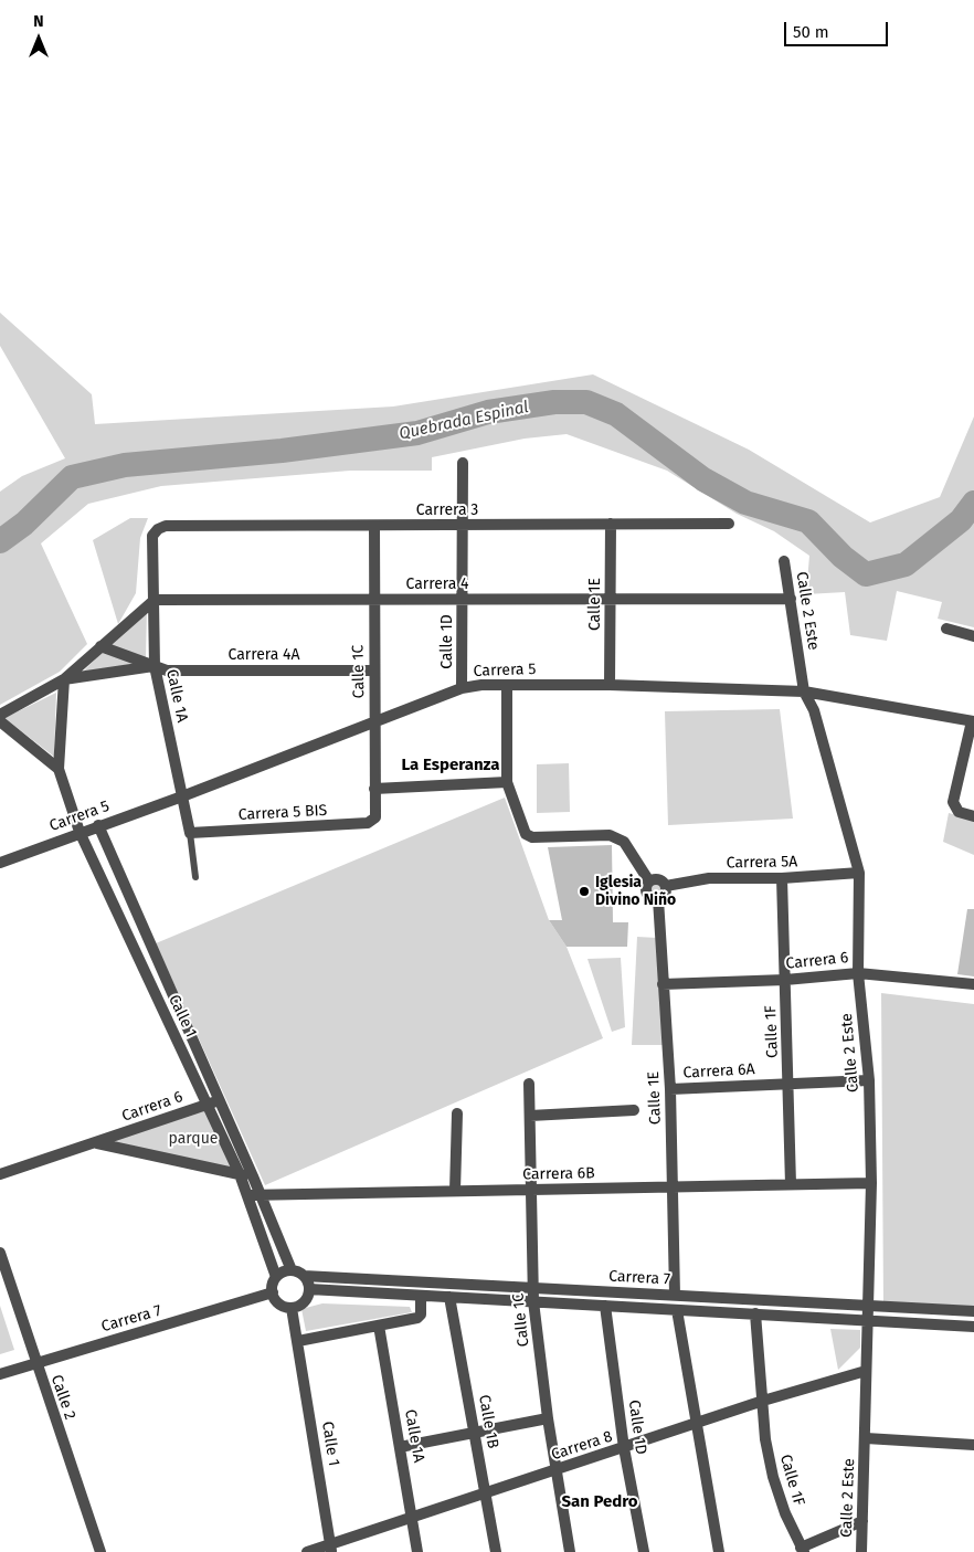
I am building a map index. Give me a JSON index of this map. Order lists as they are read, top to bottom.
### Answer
{
  "streets": {
    "street": [
      "Carrera 3",
      "Carrera 4",
      "Calle 1E",
      "Calle 2 Este",
      "Calle 1D",
      "Carrera 4A",
      "Carrera 5",
      "Calle 1C",
      "Calle 1A",
      "Carrera 5 BIS",
      "Carrera 5A",
      "Carrera 6",
      "Calle 1",
      "Calle 1F",
      "Carrera 6A",
      "Carrera 6B",
      "Carrera 7",
      "Calle 2",
      "Calle 1B",
      "Carrera 8"
    ]
  },
  "crossings": [
    ["Carrera 3", "Calle 1E"],
    ["Carrera 3", "Calle 1D"],
    ["Carrera 3", "Calle 1C"],
    ["Carrera 3", "Calle 1A"],
    ["Carrera 4", "Calle 1E"],
    ["Carrera 4", "Calle 2 Este"],
    ["Carrera 4", "Calle 1D"],
    ["Carrera 4", "Calle 1C"],
    ["Carrera 4", "Calle 1A"],
    ["Calle 1E", "Carrera 5"],
    ["Calle 1E", "Carrera 5A"],
    ["Calle 1E", "Carrera 6"],
    ["Calle 1E", "Carrera 6A"],
    ["Calle 1E", "Carrera 6B"],
    ["Calle 1E", "Carrera 7"],
    ["Calle 2 Este", "Carrera 5"],
    ["Calle 2 Este", "Carrera 5A"],
    ["Calle 2 Este", "Carrera 6"],
    ["Calle 2 Este", "Carrera 6A"],
    ["Calle 2 Este", "Carrera 6B"],
    ["Calle 2 Este", "Carrera 7"],
    ["Calle 2 Este", "Carrera 8"],
    ["Calle 1D", "Carrera 5"],
    ["Calle 1D", "Carrera 7"],
    ["Calle 1D", "Carrera 8"],
    ["Carrera 4A", "Calle 1C"],
    ["Carrera 4A", "Calle 1A"],
    ["Carrera 4A", "Calle 1"],
    ["Carrera 5", "Calle 1C"],
    ["Carrera 5", "Calle 1A"],
    ["Carrera 5", "Calle 1"],
    ["Calle 1C", "Carrera 5 BIS"],
    ["Calle 1C", "Carrera 6B"],
    ["Calle 1C", "Carrera 7"],
    ["Calle 1C", "Carrera 8"],
    ["Calle 1A", "Carrera 5 BIS"],
    ["Calle 1A", "Carrera 8"],
    ["Carrera 5A", "Calle 1F"],
    ["Carrera 6", "Calle 1"],
    ["Carrera 6", "Calle 1F"],
    ["Calle 1", "Carrera 6B"],
    ["Calle 1", "Carrera 7"],
    ["Calle 1", "Carrera 8"],
    ["Calle 1F", "Carrera 6A"],
    ["Calle 1F", "Carrera 6B"],
    ["Calle 1F", "Carrera 7"],
    ["Calle 1F", "Carrera 8"],
    ["Carrera 7", "Calle 2"],
    ["Carrera 7", "Calle 1B"],
    ["Calle 1B", "Carrera 8"]
  ],
  "districts": ["La Esperanza", "San Pedro"],
  "water": ["Quebrada Espinal"],
  "parks": ["parque"],
  "places": ["Iglesia Divino Niño"],
  "scale_bar": "50 m",
  "north": "top"
}
